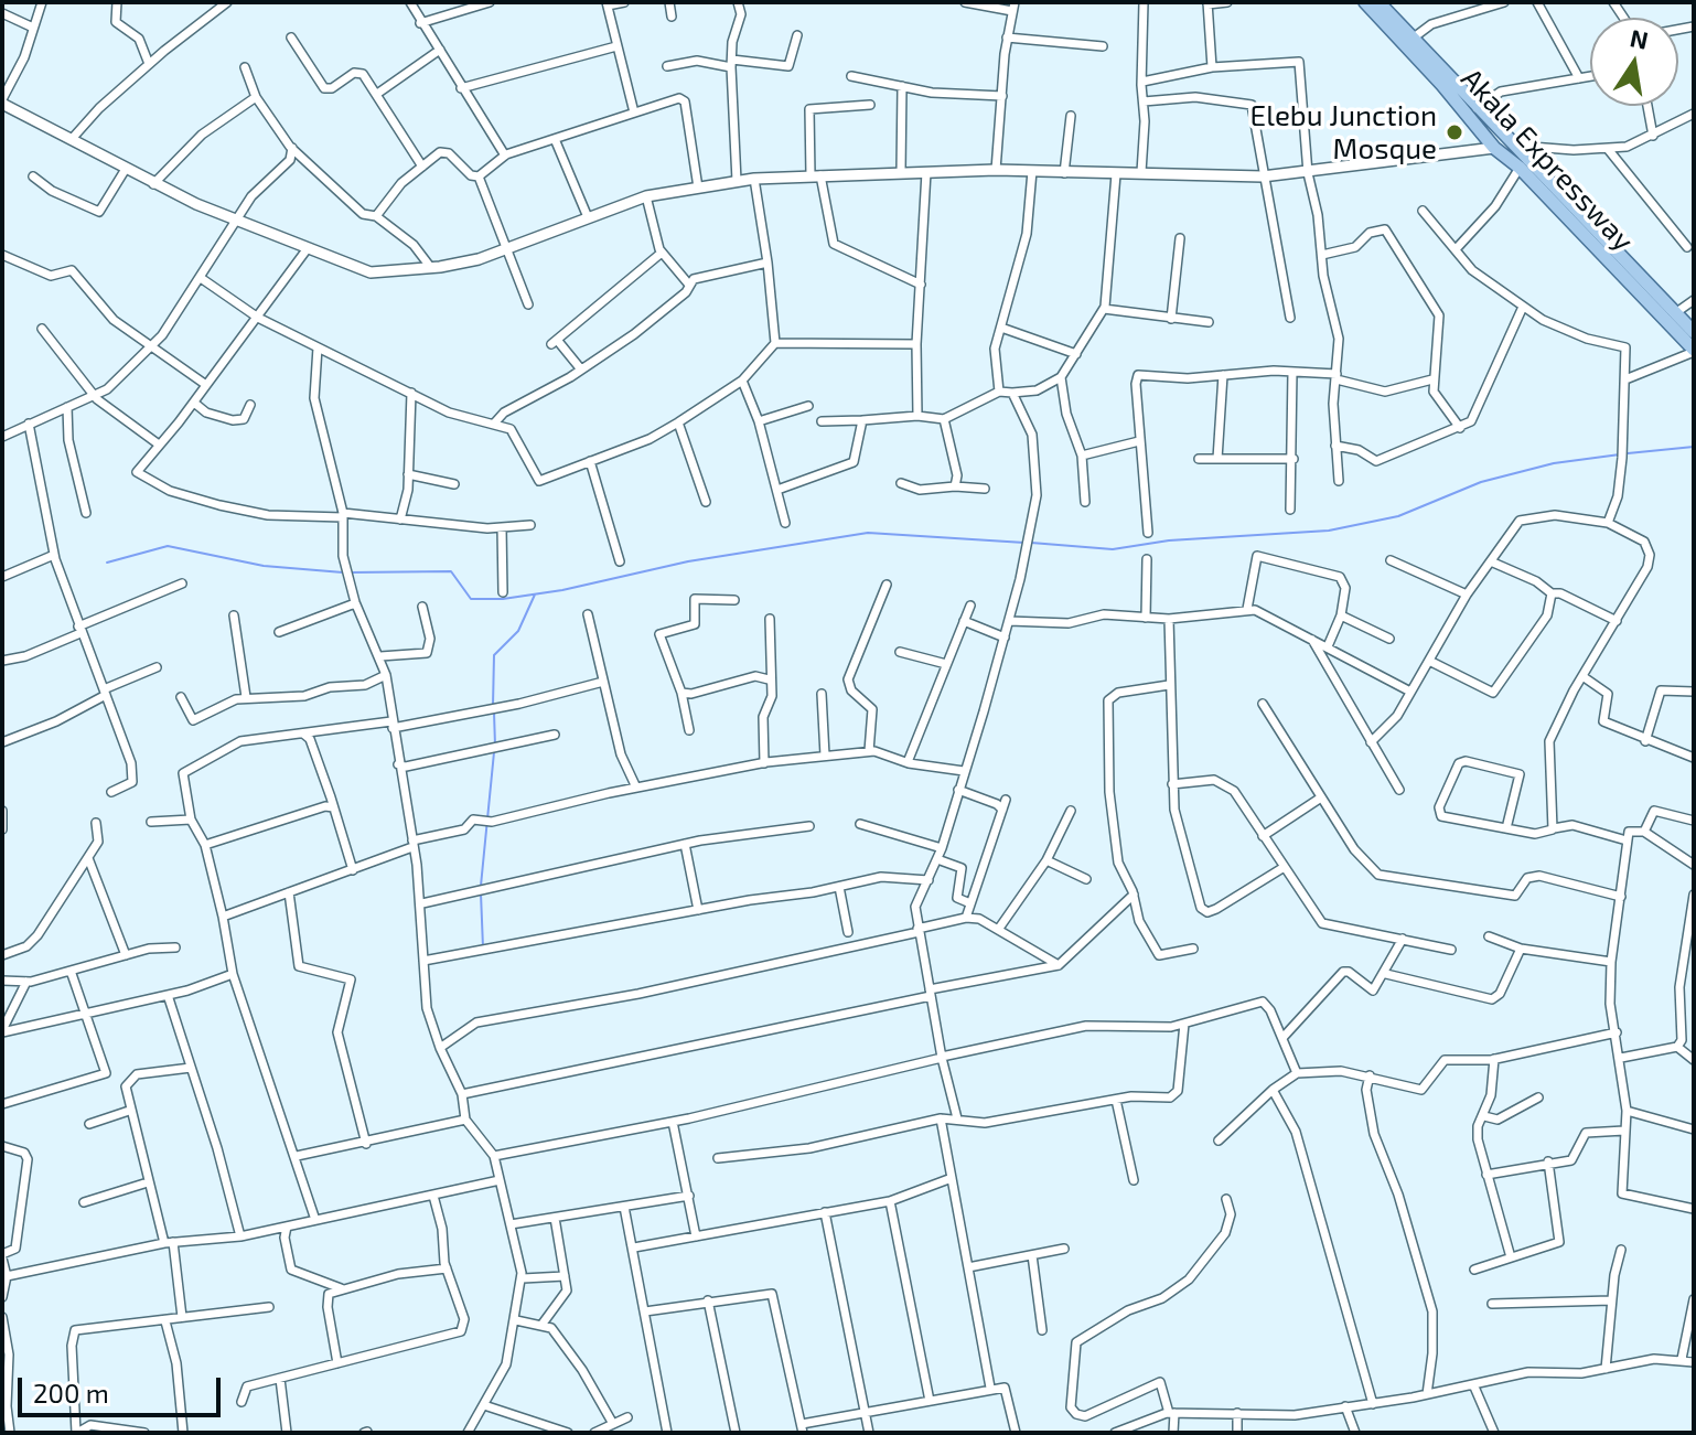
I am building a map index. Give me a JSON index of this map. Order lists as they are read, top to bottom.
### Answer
{
  "streets": {
    "main road": ["Akala Expressway"]
  },
  "places": ["Elebu Junction Mosque"],
  "scale_bar": "200 m",
  "north": "top"
}
